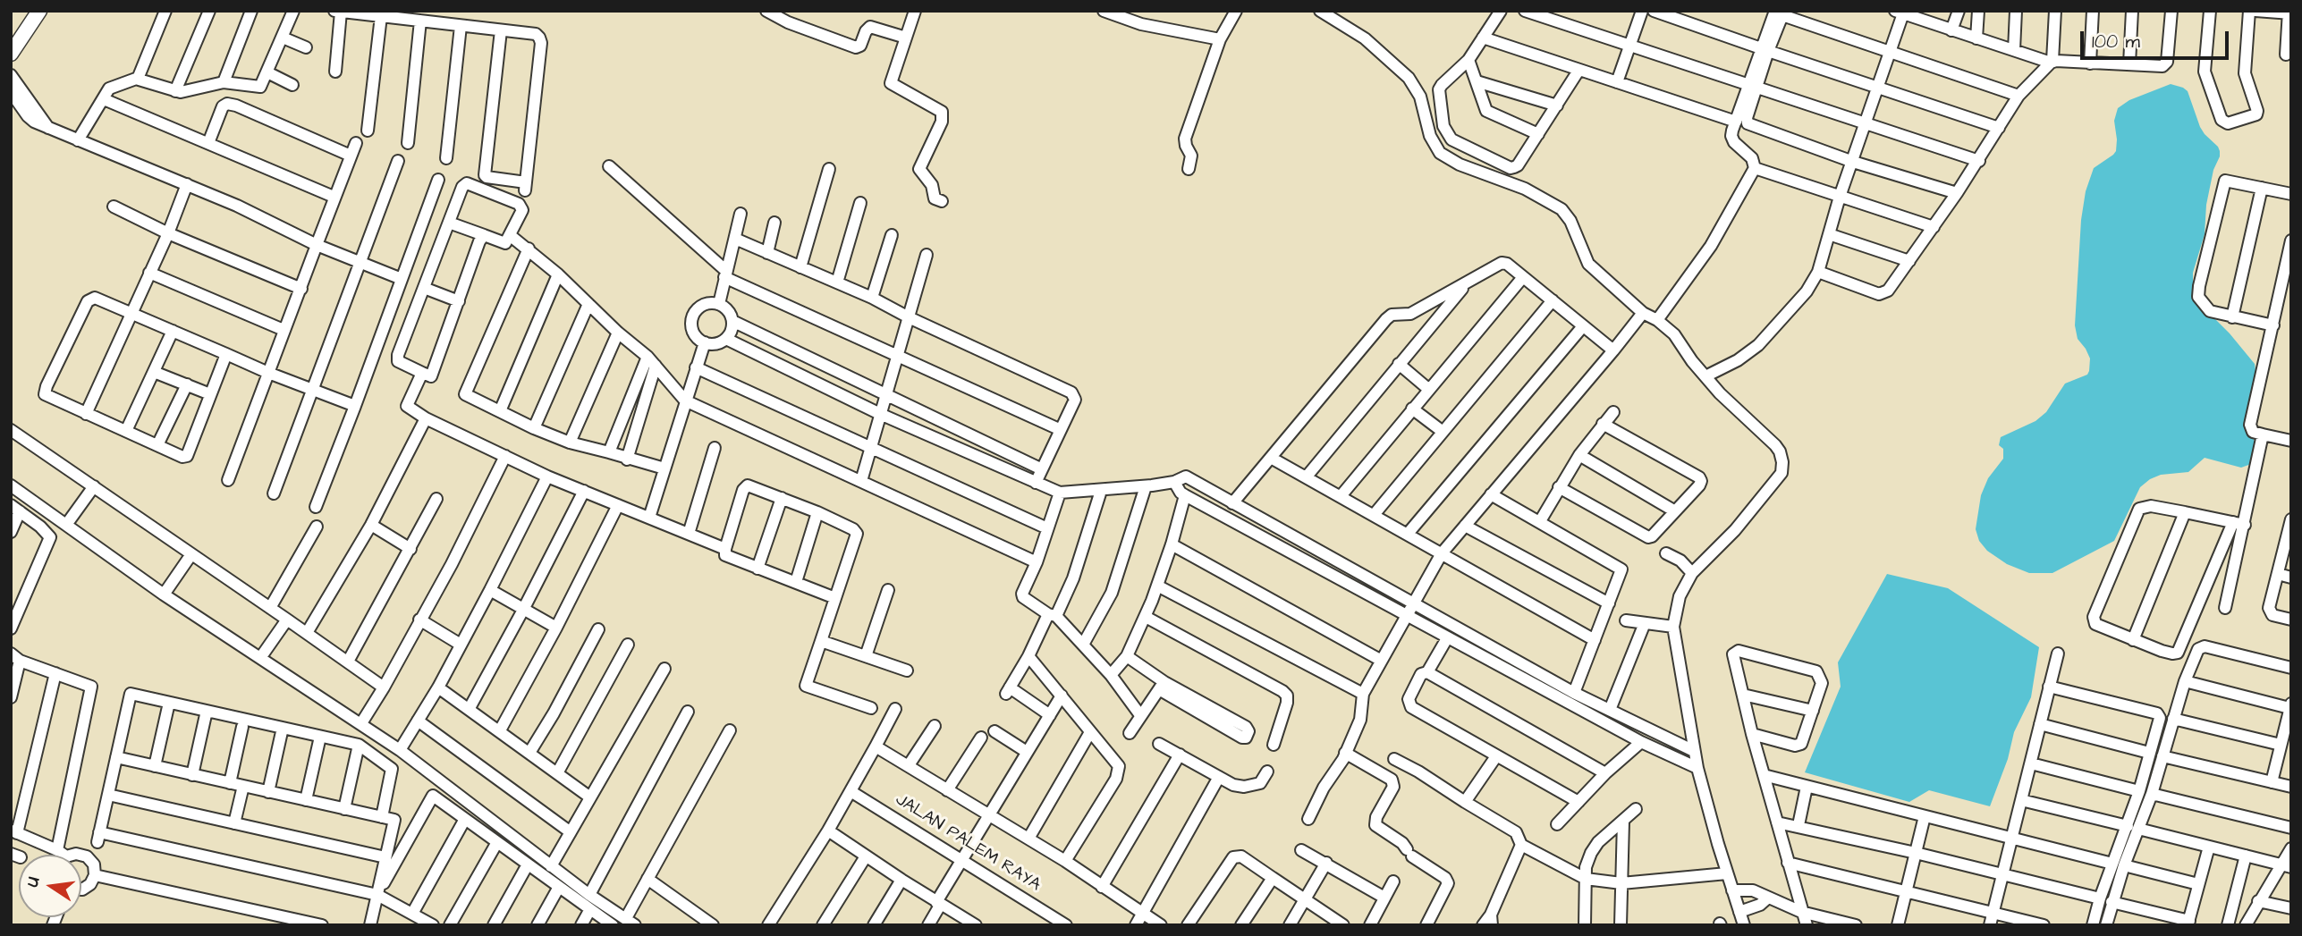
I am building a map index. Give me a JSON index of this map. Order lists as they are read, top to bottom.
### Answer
{
  "streets": {
    "street": ["JALAN PALEM RAYA"]
  },
  "scale_bar": "100 m",
  "north": "left"
}
